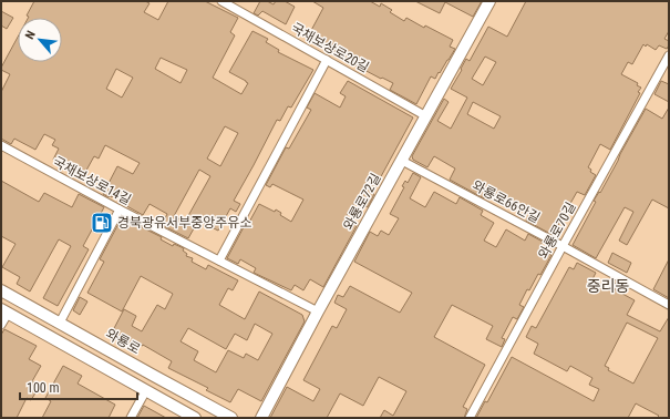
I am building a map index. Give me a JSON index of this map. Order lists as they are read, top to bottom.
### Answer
{
  "streets": {
    "main road": ["와룡로72길", "와룡로"],
    "street": [
      "국채보상로20길",
      "국채보상로14길",
      "와룡로66안길",
      "와룡로70길"
    ]
  },
  "crossings": [
    ["국채보상로20길", "와룡로72길"],
    ["국채보상로14길", "와룡로72길"],
    ["와룡로72길", "와룡로66안길"],
    ["와룡로66안길", "와룡로70길"]
  ],
  "districts": ["중리동"],
  "places": {
    "fuel station": ["경북광유서부중앙주유소"]
  },
  "scale_bar": "100 m",
  "north": "top left"
}
